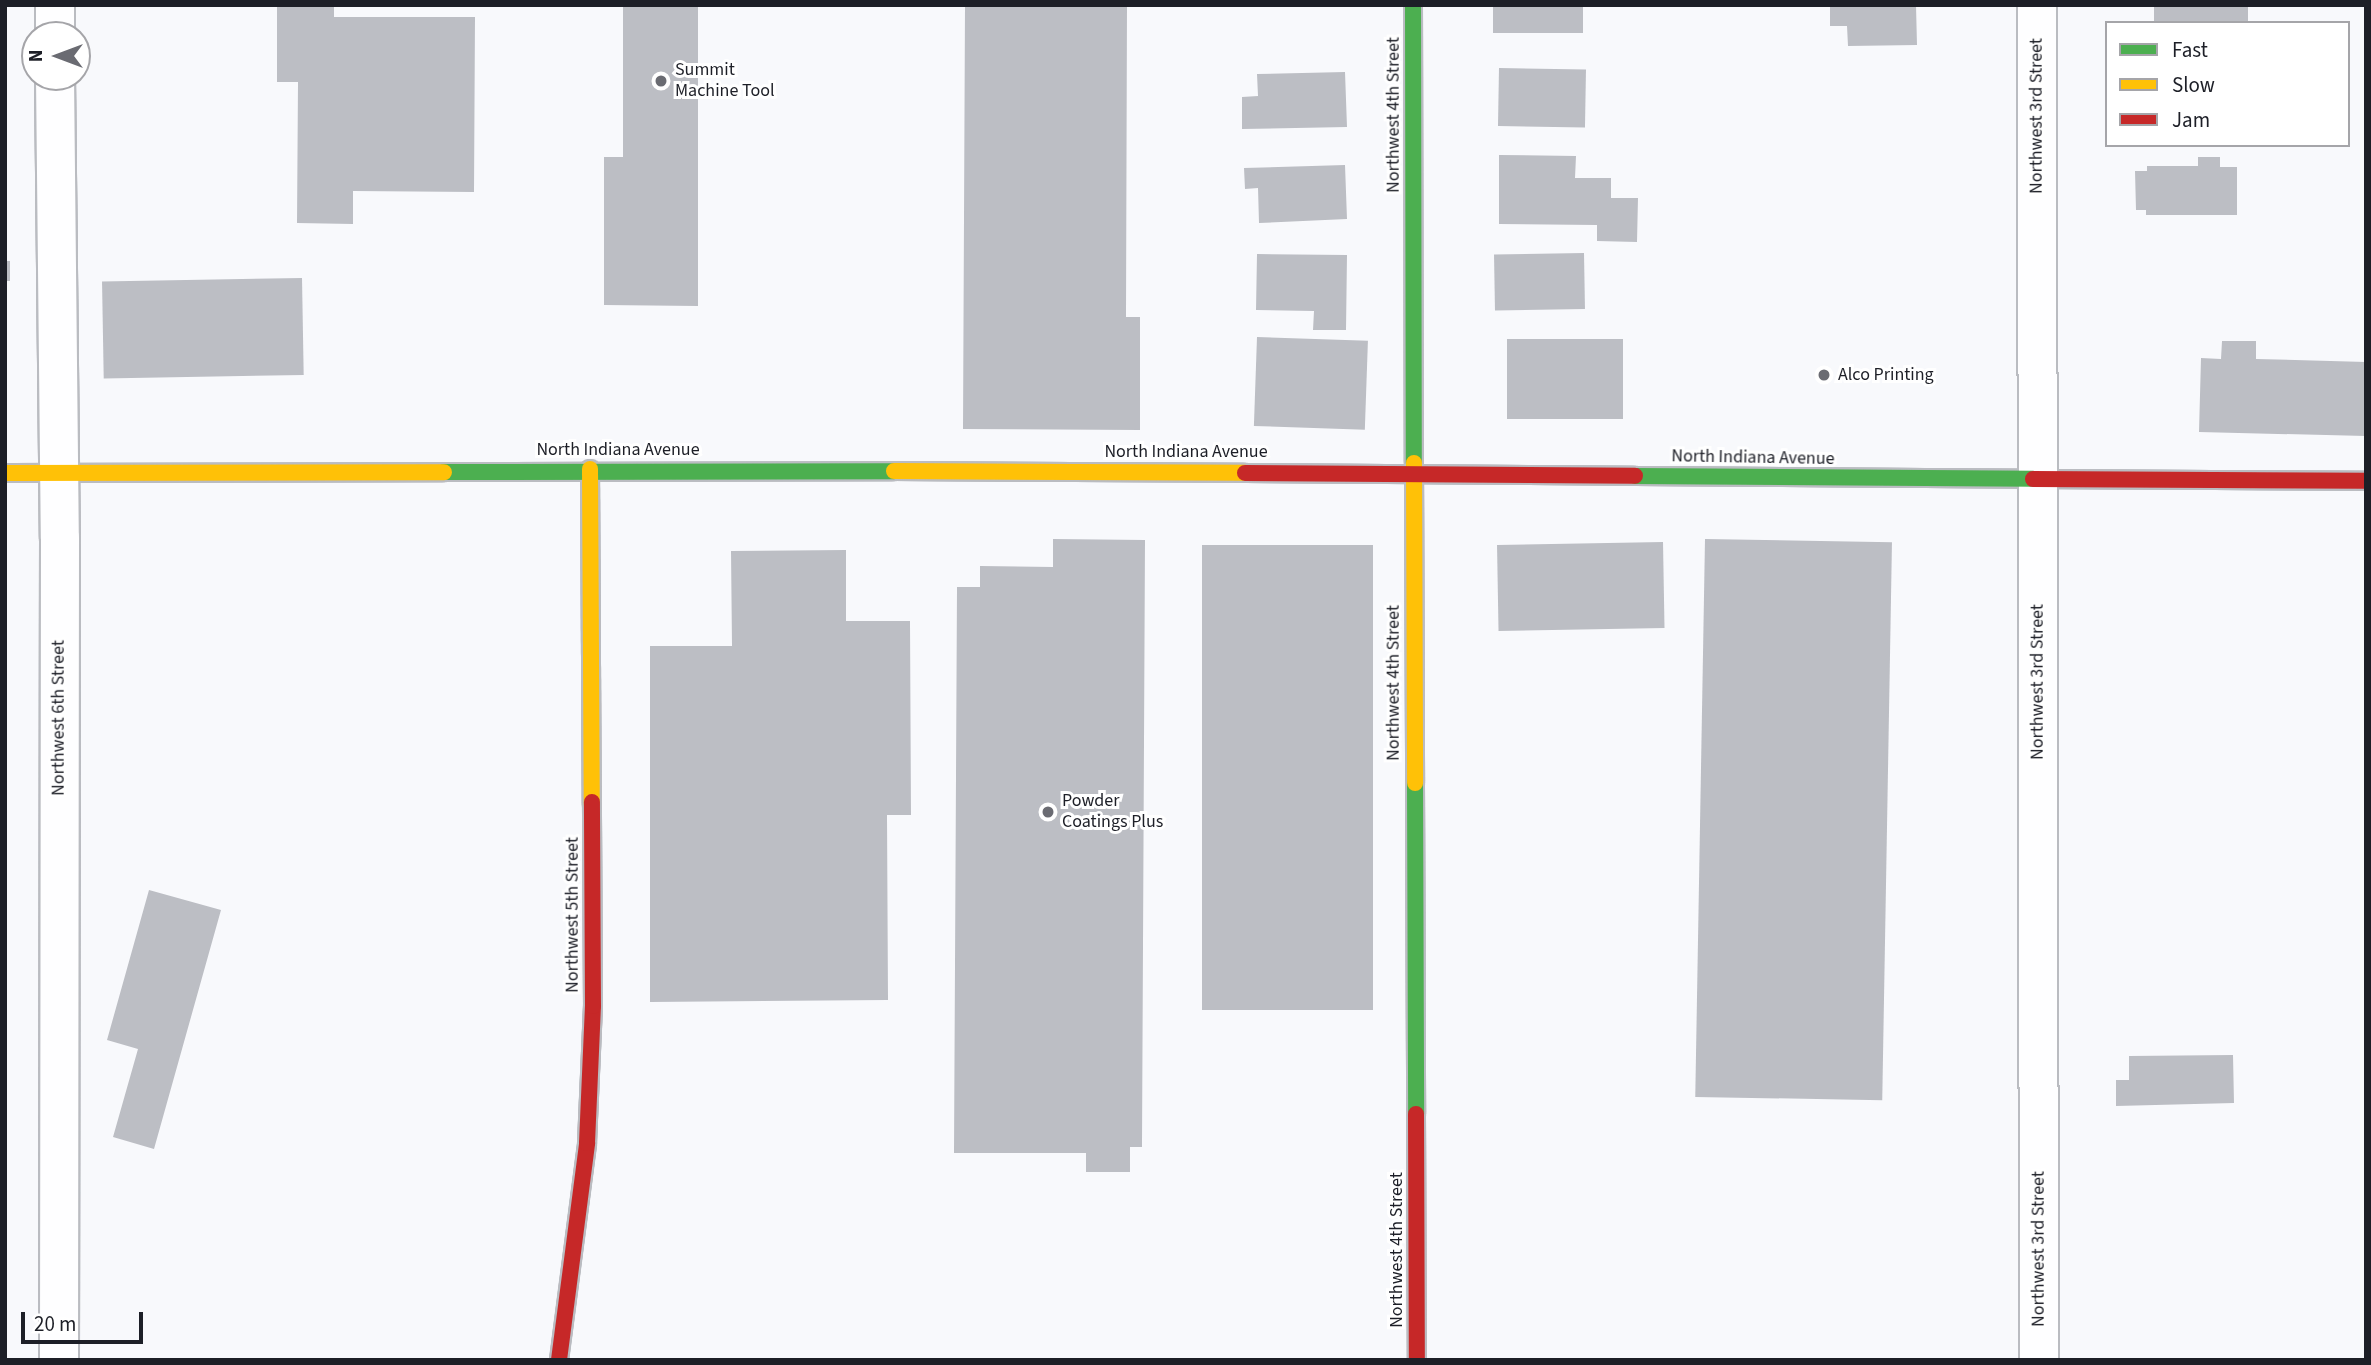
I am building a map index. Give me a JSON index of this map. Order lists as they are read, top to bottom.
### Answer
{
  "streets": {
    "street": [
      "Northwest 4th Street",
      "Northwest 3rd Street",
      "North Indiana Avenue",
      "Northwest 6th Street",
      "Northwest 5th Street"
    ]
  },
  "crossings": [
    ["Northwest 4th Street", "North Indiana Avenue"],
    ["Northwest 3rd Street", "North Indiana Avenue"],
    ["North Indiana Avenue", "Northwest 6th Street"],
    ["North Indiana Avenue", "Northwest 5th Street"]
  ],
  "places": ["Summit Machine Tool", "Alco Printing", "Powder Coatings Plus"],
  "legend": ["Fast", "Slow", "Jam"],
  "scale_bar": "20 m",
  "north": "left"
}
